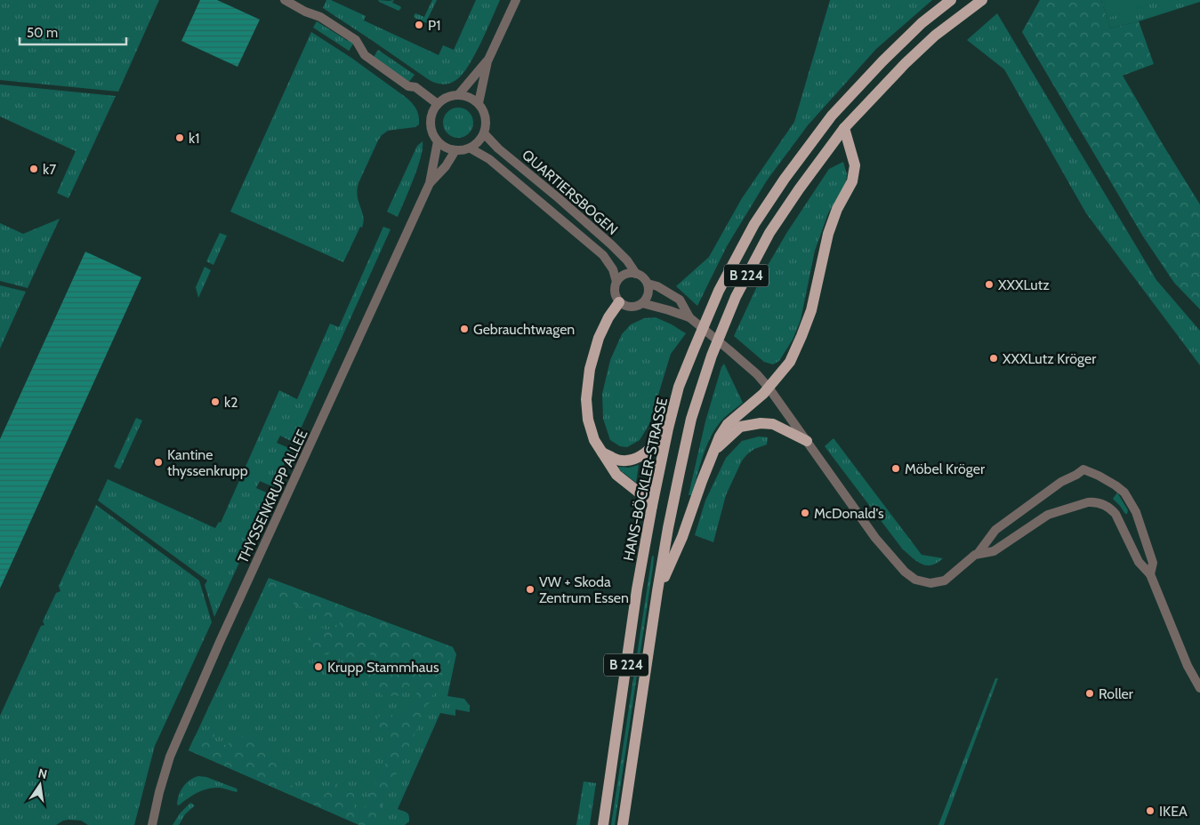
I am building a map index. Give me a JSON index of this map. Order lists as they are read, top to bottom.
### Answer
{
  "streets": {
    "main road": ["B 224", "HANS-BÖCKLER-STRASSE"],
    "street": ["QUARTIERSBOGEN", "THYSSENKRUPP ALLEE"]
  },
  "crossings": [
    ["QUARTIERSBOGEN", "THYSSENKRUPP ALLEE"]
  ],
  "places": [
    "P1",
    "k1",
    "k7",
    "XXXLutz",
    "Gebrauchtwagen",
    "XXXLutz Kröger",
    "k2",
    "Kantine thyssenkrupp",
    "Möbel Kröger",
    "McDonald's",
    "VW + Skoda Zentrum Essen",
    "Krupp Stammhaus",
    "Roller",
    "IKEA"
  ],
  "scale_bar": "50 m",
  "north": "top"
}
